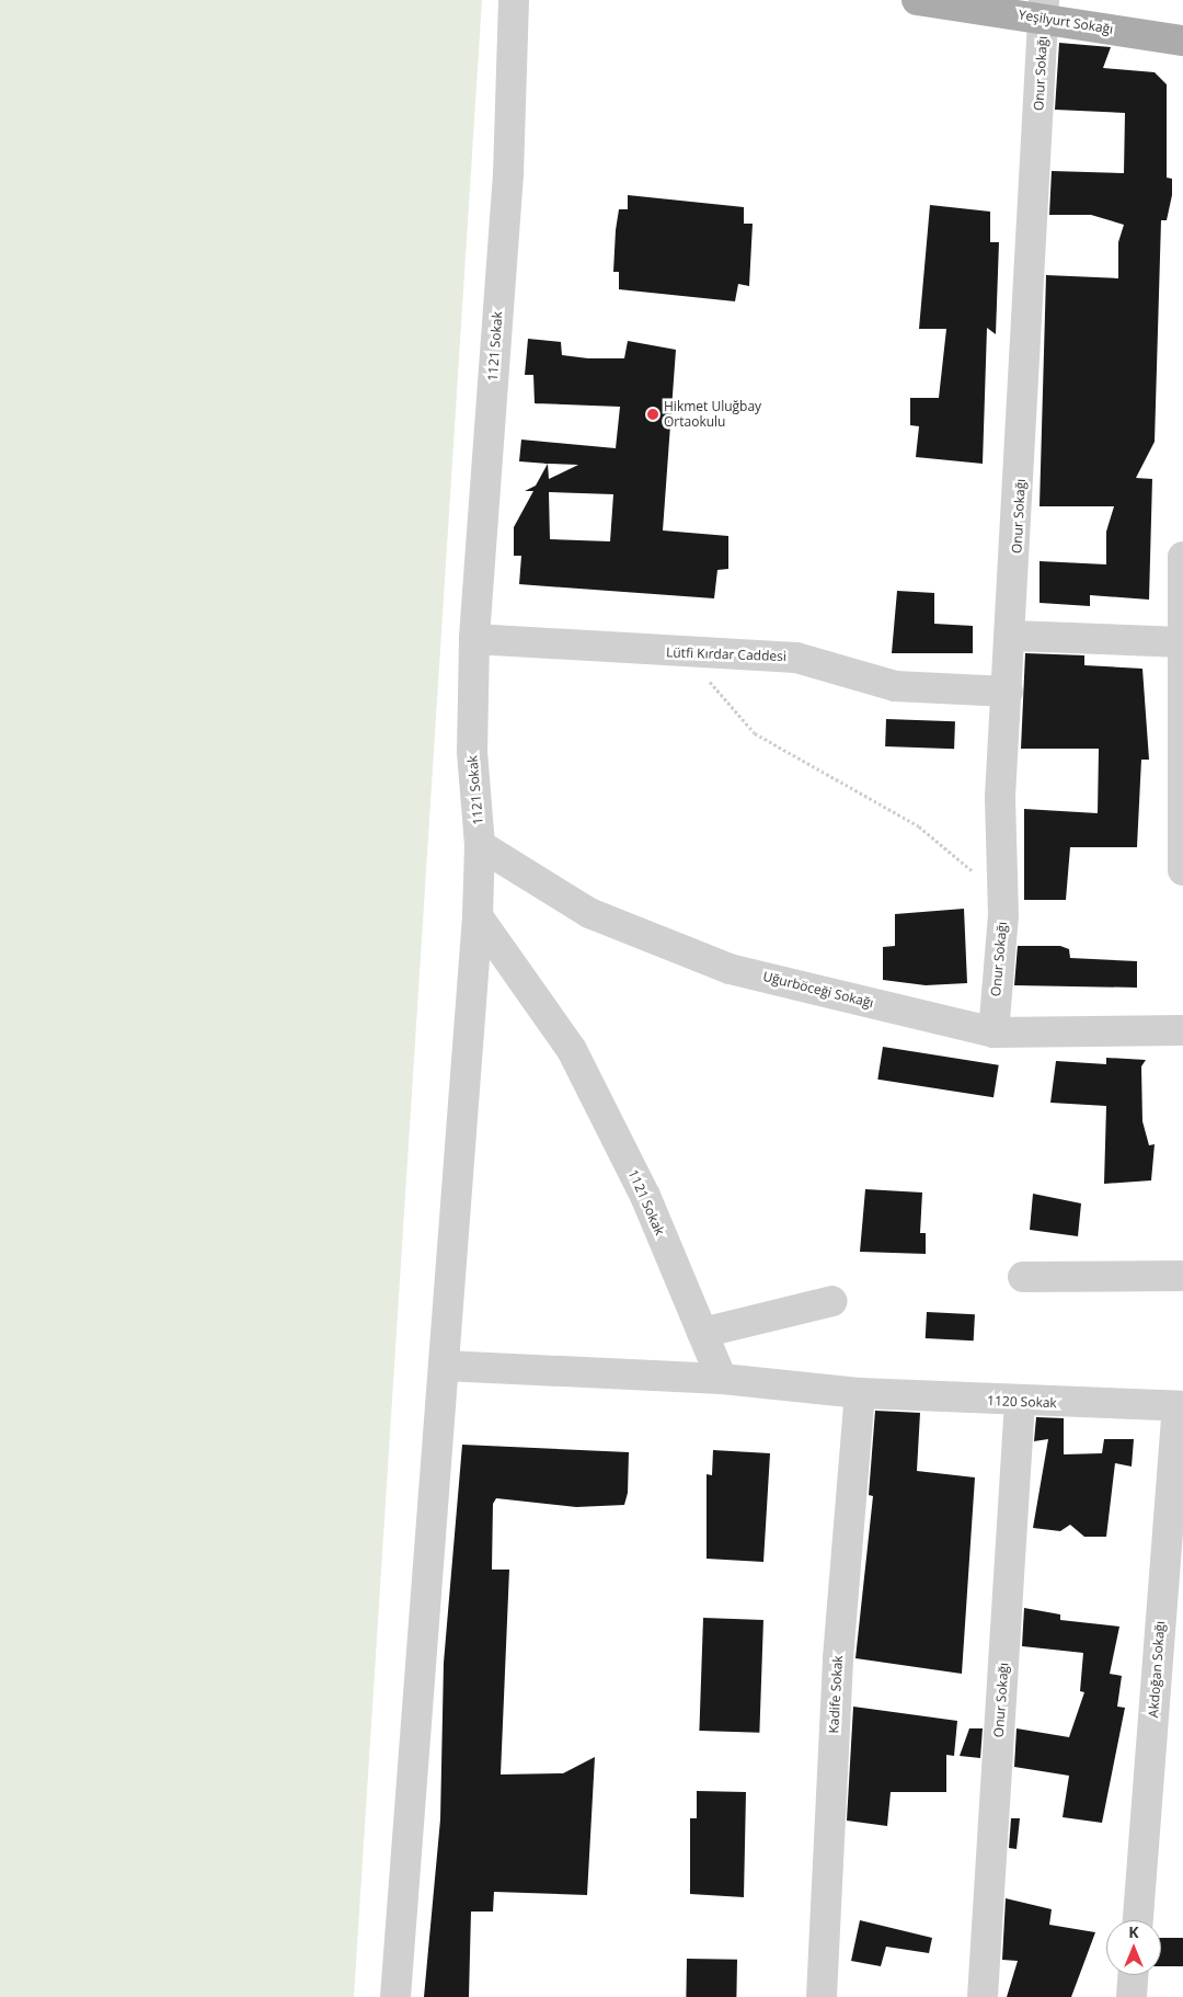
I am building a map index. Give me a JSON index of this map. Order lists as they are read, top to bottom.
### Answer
{
  "streets": {
    "main road": ["Yeşilyurt Sokağı"],
    "street": [
      "Onur Sokağı",
      "1121 Sokak",
      "Lütfi Kırdar Caddesi",
      "Uğurböceği Sokağı",
      "1120 Sokak",
      "Akdoğan Sokağı",
      "Kadife Sokak"
    ]
  },
  "crossings": [
    ["Yeşilyurt Sokağı", "Onur Sokağı"],
    ["Onur Sokağı", "Lütfi Kırdar Caddesi"],
    ["Onur Sokağı", "Uğurböceği Sokağı"],
    ["Onur Sokağı", "1120 Sokak"],
    ["1121 Sokak", "Lütfi Kırdar Caddesi"],
    ["1121 Sokak", "Uğurböceği Sokağı"],
    ["1120 Sokak", "Akdoğan Sokağı"],
    ["1120 Sokak", "Kadife Sokak"]
  ],
  "places": ["Hikmet Uluğbay Ortaokulu"],
  "north": "top"
}
